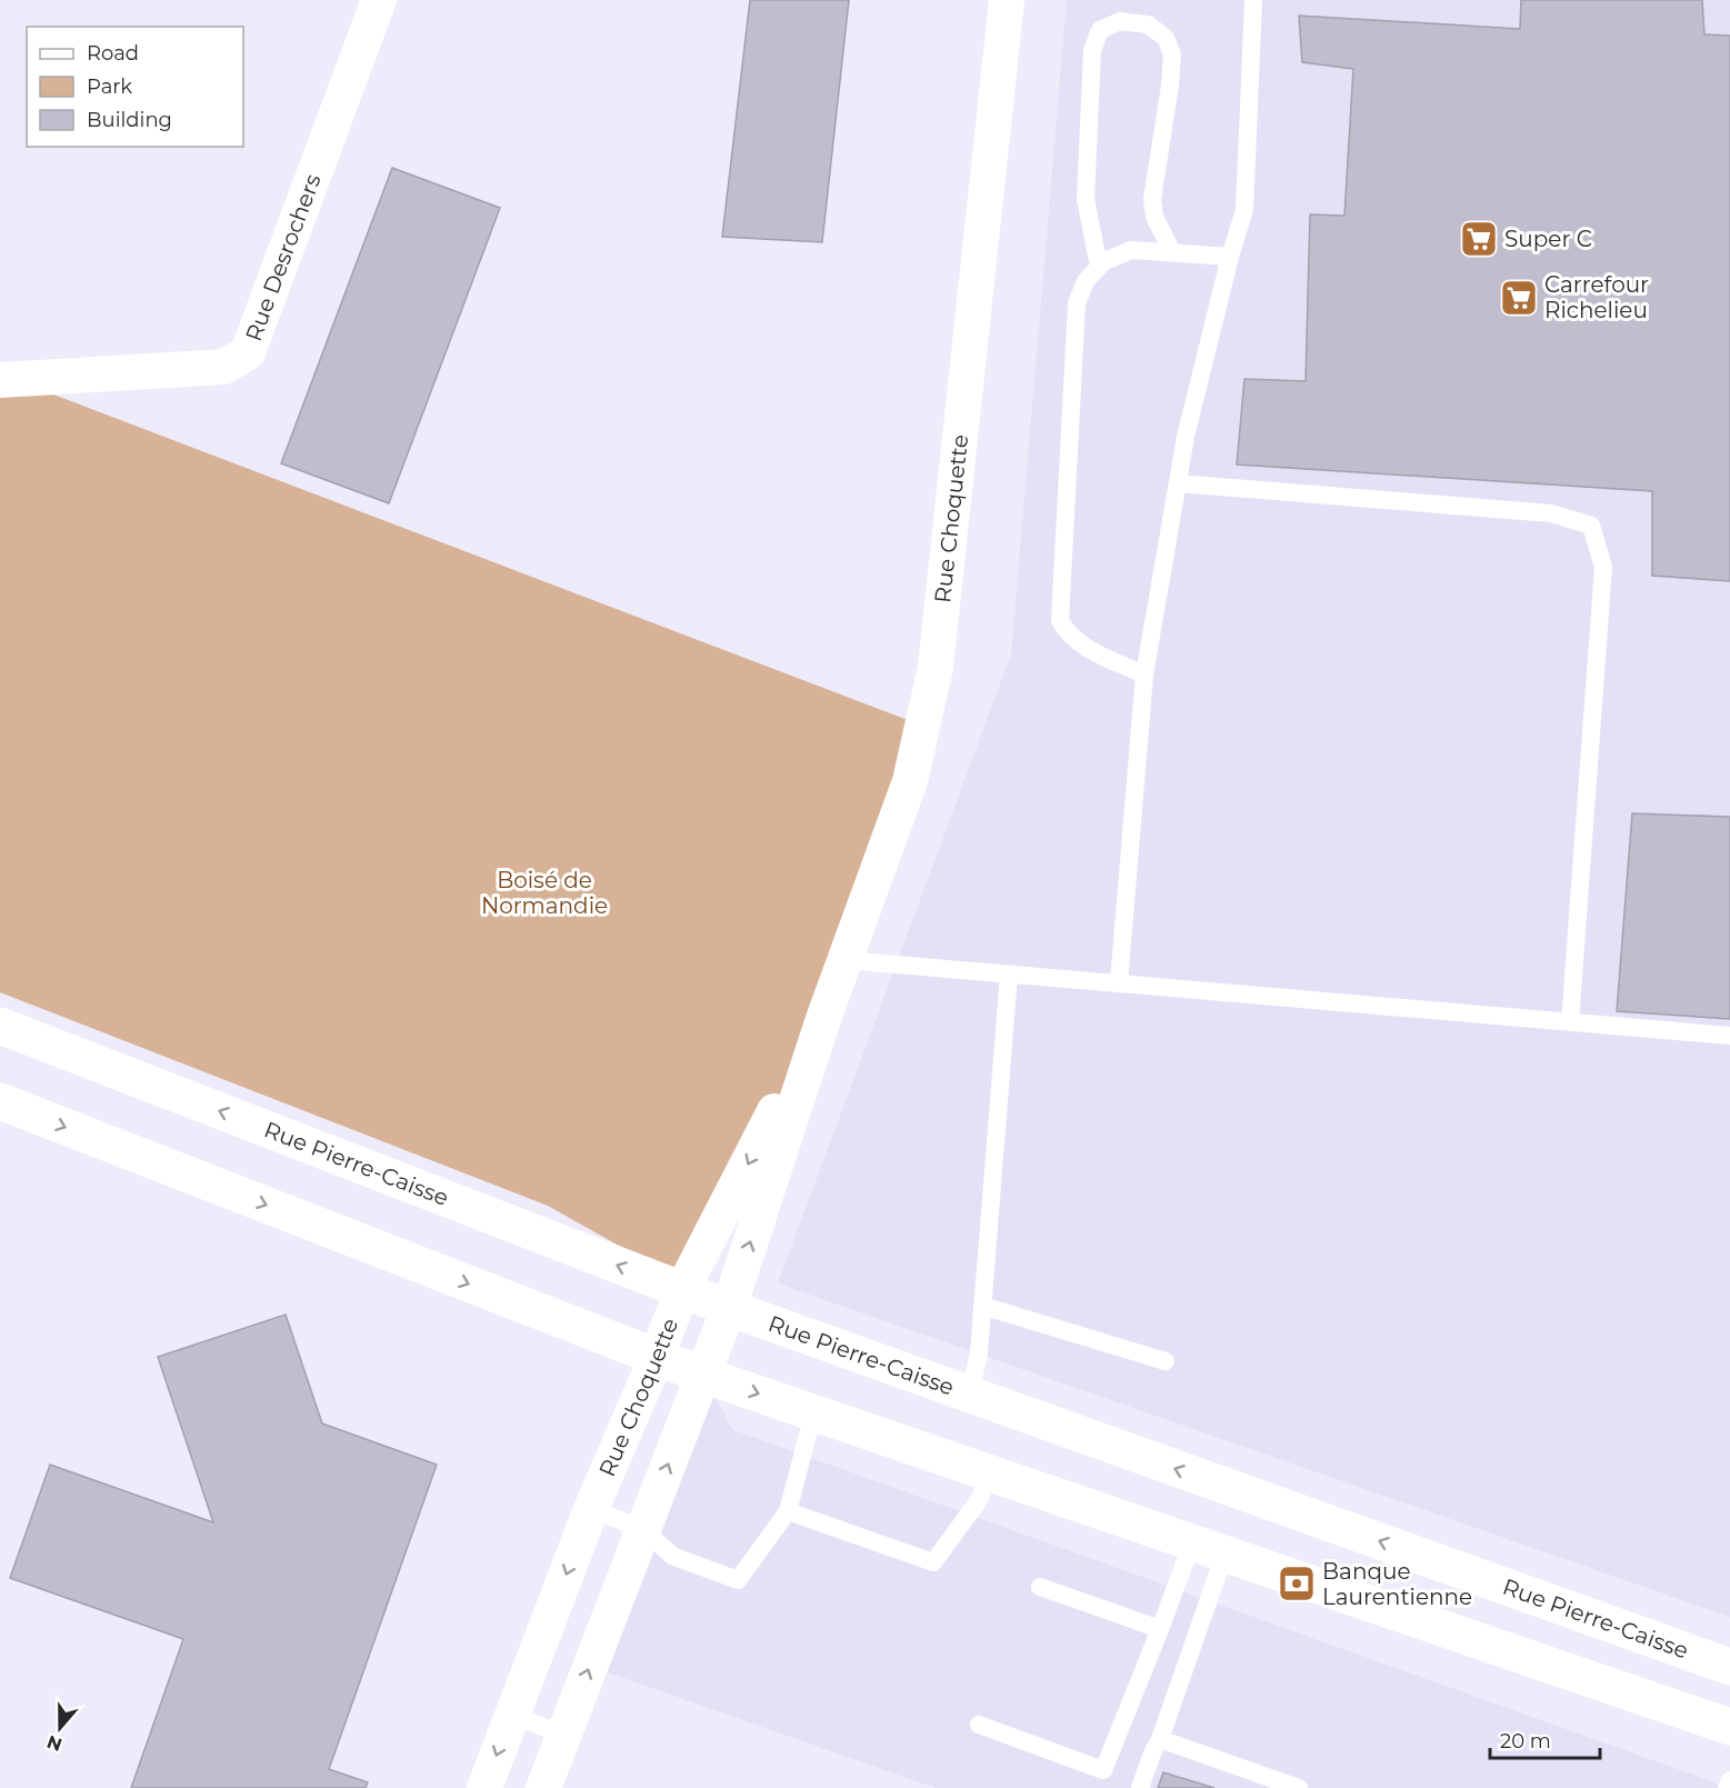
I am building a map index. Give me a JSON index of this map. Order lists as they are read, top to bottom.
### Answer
{
  "streets": {
    "street": ["Rue Desrochers", "Rue Choquette", "Rue Pierre-Caisse"]
  },
  "crossings": [
    ["Rue Choquette", "Rue Pierre-Caisse"]
  ],
  "parks": ["Boisé de Normandie"],
  "places": {
    "supermarket": ["Super C", "Carrefour Richelieu"],
    "bank": ["Banque Laurentienne"]
  },
  "legend": ["Road", "Park", "Building"],
  "scale_bar": "20 m",
  "north": "bottom"
}
